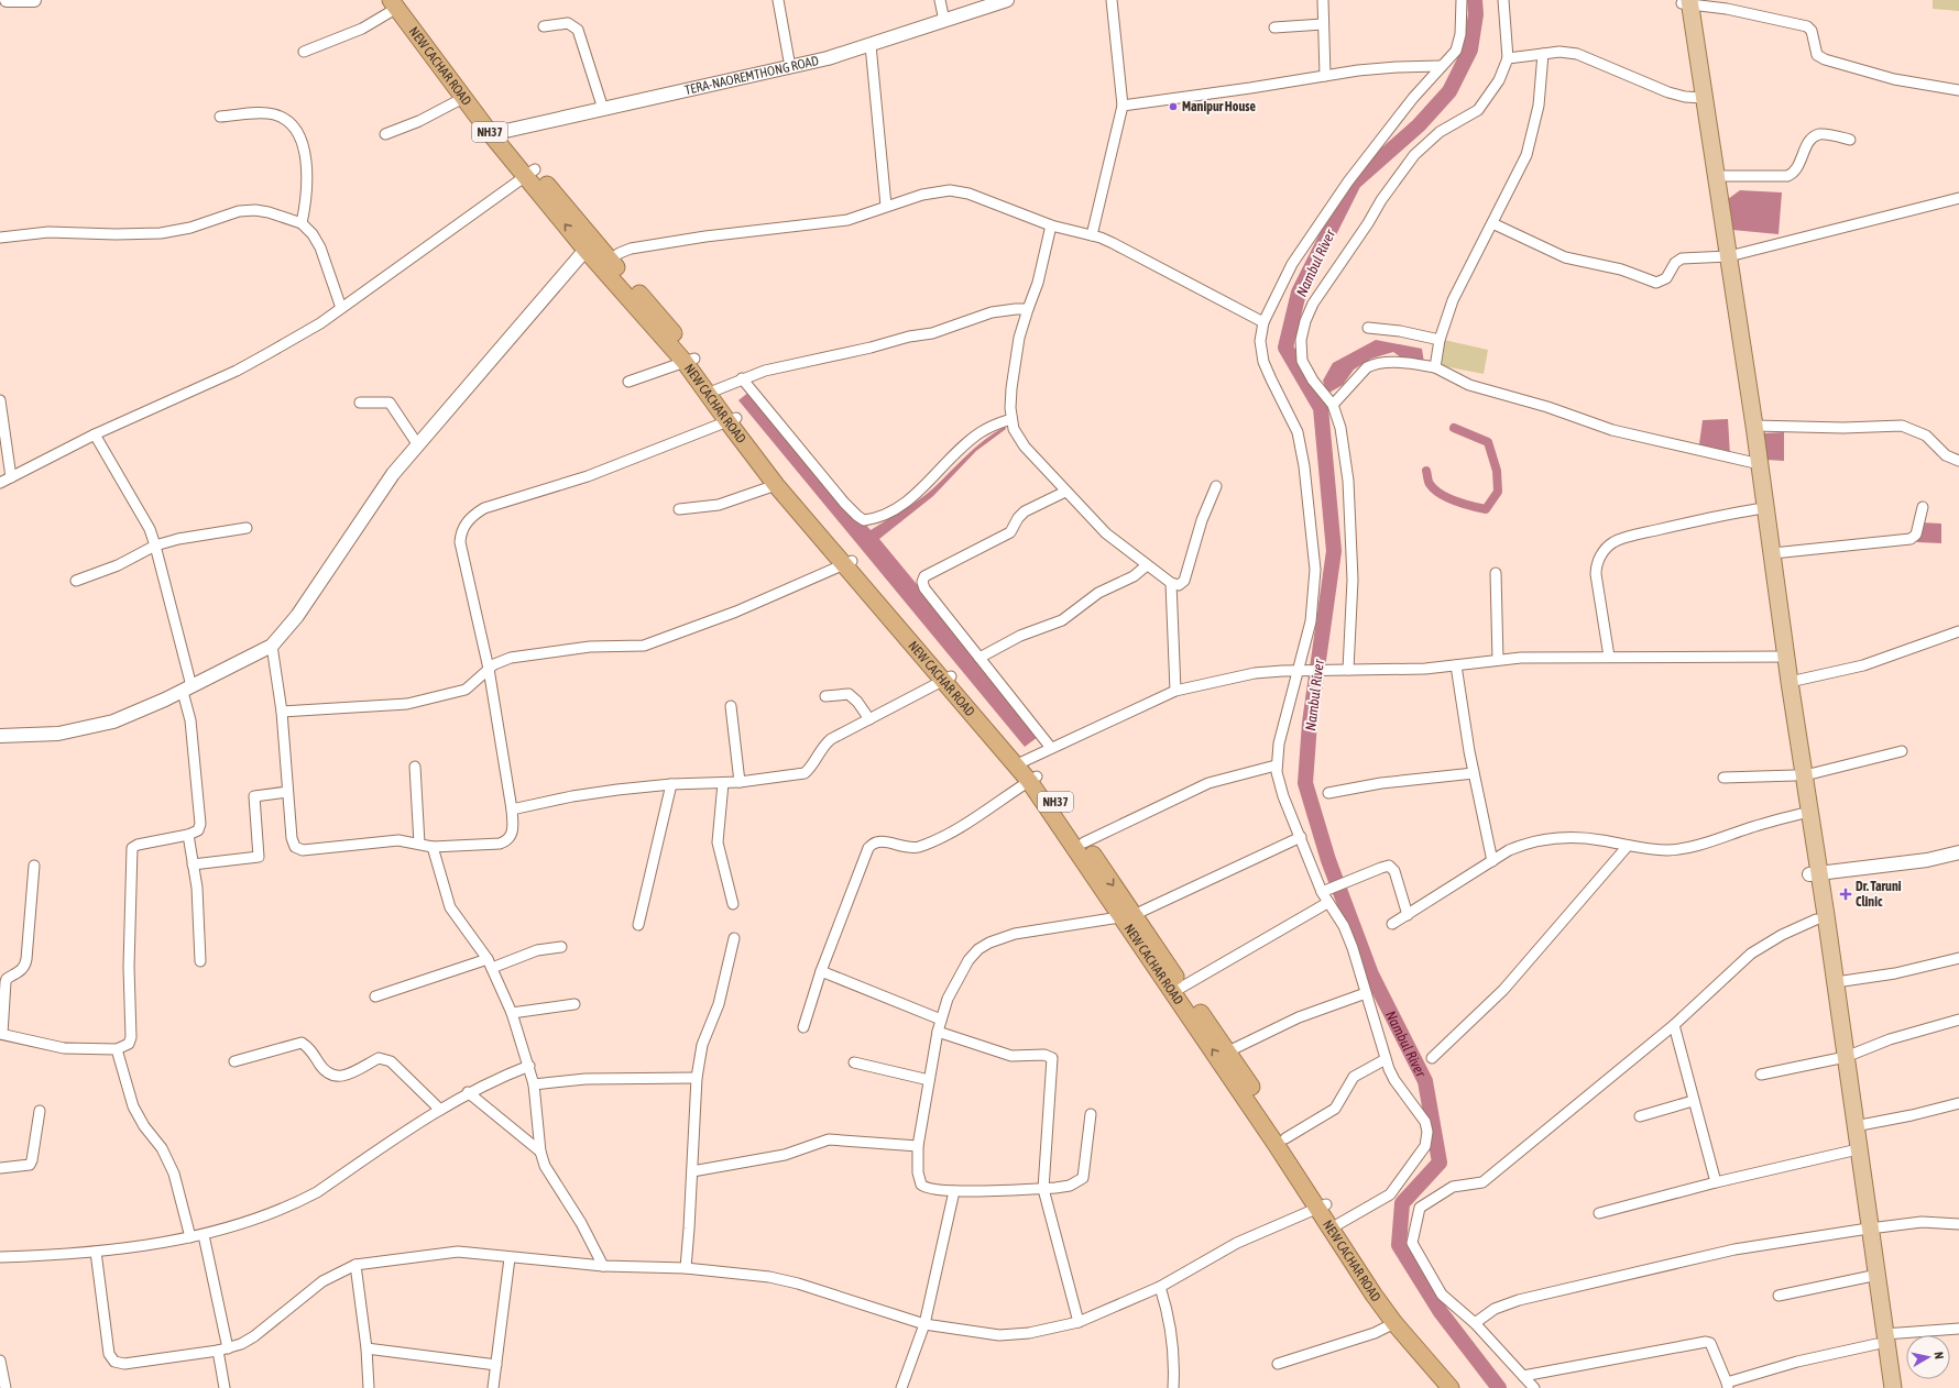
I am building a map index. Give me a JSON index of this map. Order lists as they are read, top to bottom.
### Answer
{
  "streets": {
    "highway": ["NEW CACHAR ROAD", "NH37"],
    "street": ["TERA-NAOREMTHONG ROAD"]
  },
  "crossings": [
    ["NEW CACHAR ROAD", "TERA-NAOREMTHONG ROAD"]
  ],
  "water": ["Nambul River"],
  "places": {
    "other": ["Manipur House"],
    "health": ["Dr. Taruni Clinic"]
  },
  "north": "right"
}
